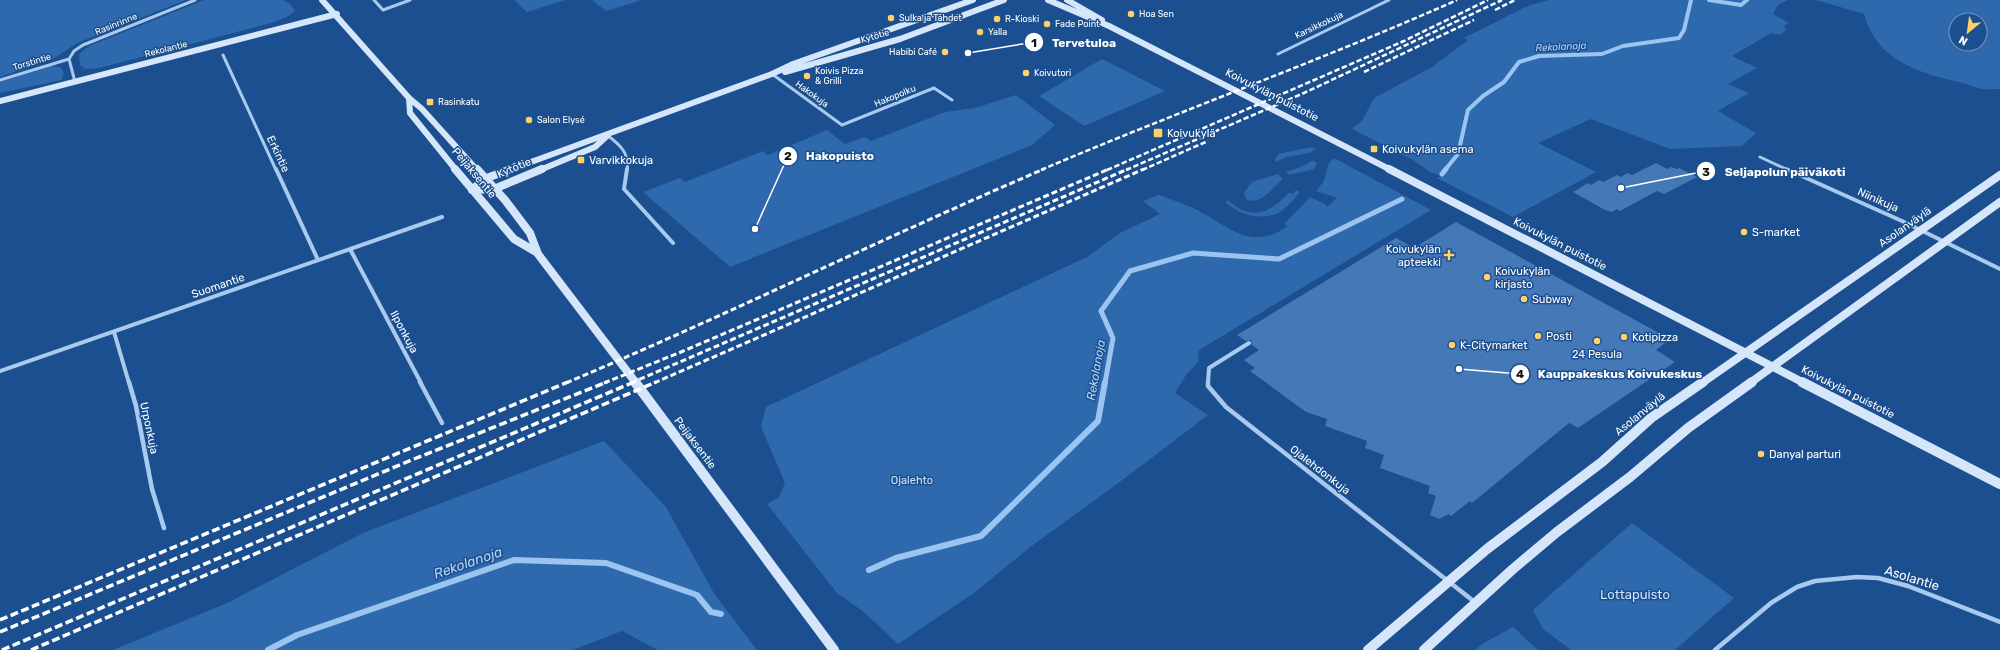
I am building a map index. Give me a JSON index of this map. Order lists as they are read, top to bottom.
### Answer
{
  "streets": {
    "main road": [
      "Kytötie",
      "Rekolantie",
      "Koivukylän puistotie",
      "Peijaksentie",
      "Asolanväylä"
    ],
    "street": [
      "Rasinrinne",
      "Karsikkokuja",
      "Torstintie",
      "Hakokuja",
      "Hakopolku",
      "Erkintie",
      "Niinikuja",
      "Suomantie",
      "Ilponkuja",
      "Urponkuja",
      "Ojalehdonkuja",
      "Asolantie"
    ]
  },
  "crossings": [
    ["Rasinrinne", "Torstintie"],
    ["Kytötie", "Hakokuja"],
    ["Kytötie", "Peijaksentie"],
    ["Rekolantie", "Peijaksentie"],
    ["Hakokuja", "Hakopolku"],
    ["Koivukylän puistotie", "Asolanväylä"],
    ["Erkintie", "Suomantie"],
    ["Niinikuja", "Asolanväylä"],
    ["Asolanväylä", "Ojalehdonkuja"],
    ["Suomantie", "Ilponkuja"],
    ["Suomantie", "Urponkuja"]
  ],
  "water": ["Rekolanoja"],
  "parks": ["Ojalehto", "Lottapuisto"],
  "places": {
    "other": [
      "Hoa Sen",
      "Sulka ja Tähdet",
      "R-Kioski",
      "Fade Point",
      "Yalla",
      "Habibi Café",
      "Tervetuloa",
      "Koivutori",
      "Koivis Pizza & Grilli",
      "Salon Elysé",
      "Seljapolun päiväkoti",
      "Hakopuisto",
      "S-market",
      "Koivukylän kirjasto",
      "Subway",
      "Posti",
      "Kotipizza",
      "24 Pesula",
      "K-Citymarket",
      "Kauppakeskus Koivukeskus",
      "Danyal parturi"
    ],
    "transit": [
      "Rasinkatu",
      "Koivukylä",
      "Koivukylän asema",
      "Varvikkokuja"
    ],
    "health": ["Koivukylän apteekki"]
  },
  "north": "bottom left"
}
